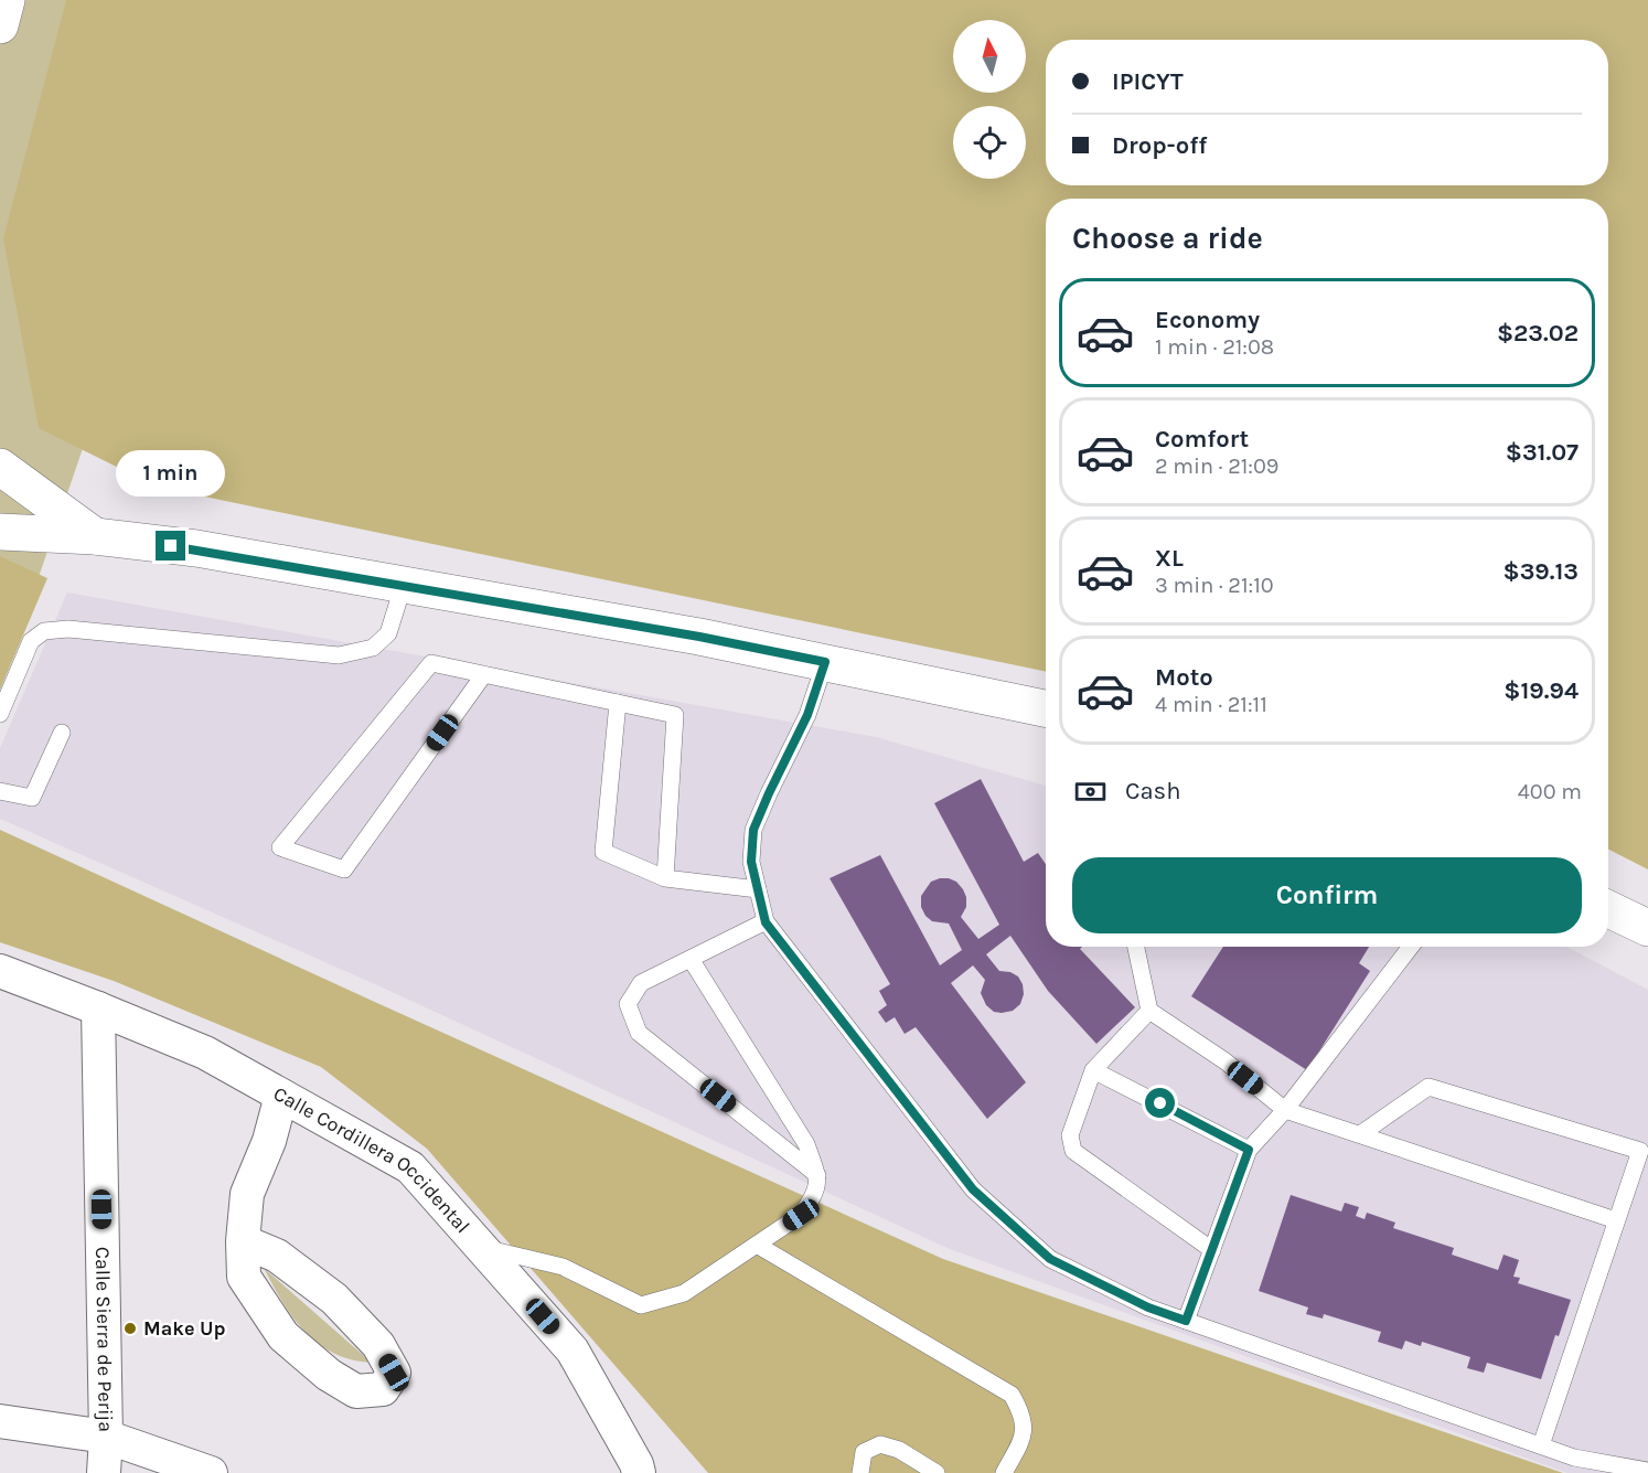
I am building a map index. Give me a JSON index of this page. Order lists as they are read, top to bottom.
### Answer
{
  "streets": {
    "street": ["Calle Cordillera Occidental", "Calle Sierra de Perija"]
  },
  "crossings": [
    ["Calle Cordillera Occidental", "Calle Sierra de Perija"]
  ],
  "places": ["Make Up"],
  "north": "top",
  "page": {
    "banner": ["IPICYT", "Drop-off"],
    "heading": "Choose a ride",
    "list": [
      {
        "name": "Economy",
        "note": "1 min · 21:08",
        "value": "$23.02"
      },
      {
        "name": "Comfort",
        "note": "2 min · 21:09",
        "value": "$31.07"
      },
      {
        "name": "XL",
        "note": "3 min · 21:10",
        "value": "$39.13"
      },
      {
        "name": "Moto",
        "note": "4 min · 21:11",
        "value": "$19.94"
      }
    ],
    "bubble": "1 min",
    "pay": ["Cash", "400 m"],
    "buttons": "Confirm"
  }
}
